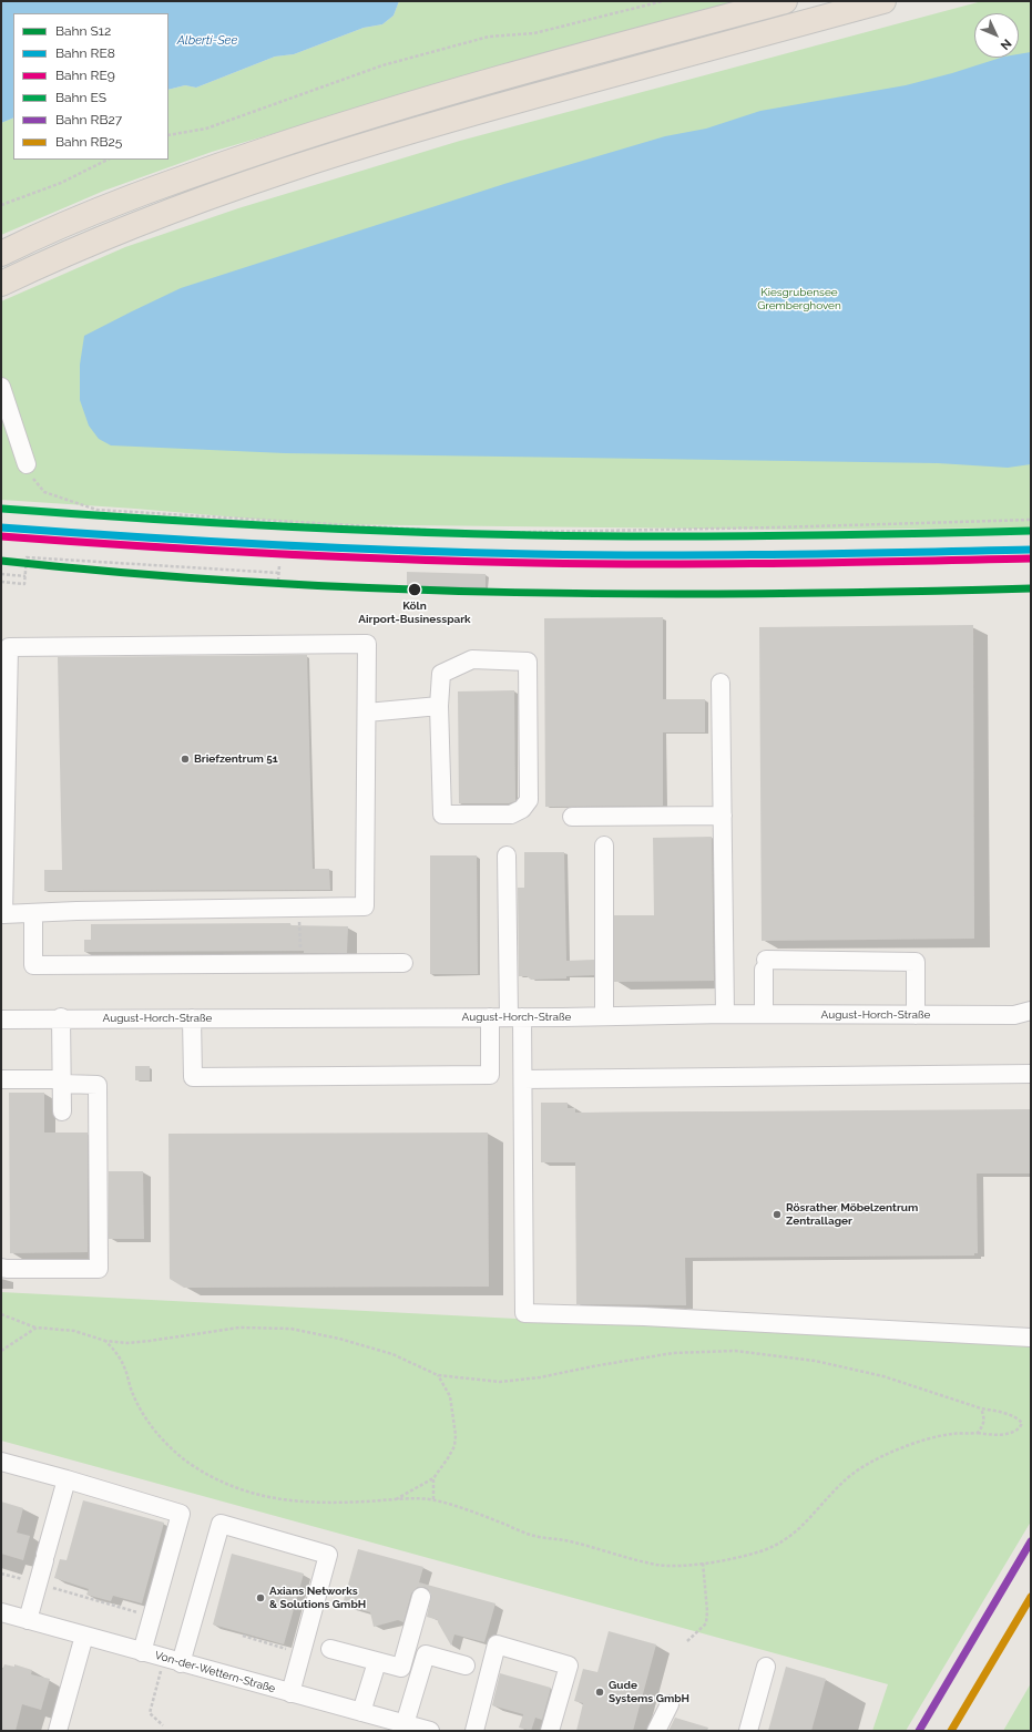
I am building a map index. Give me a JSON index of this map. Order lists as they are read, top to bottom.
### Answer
{
  "streets": {
    "street": ["August-Horch-Straße", "Von-der-Wettern-Straße"]
  },
  "water": ["Alberti-See"],
  "parks": ["Kiesgrubensee Gremberghoven"],
  "places": [
    "Köln Airport-Businesspark",
    "Briefzentrum 51",
    "Rösrather Möbelzentrum Zentrallager",
    "Axians Networks & Solutions GmbH",
    "Gude Systems GmbH"
  ],
  "lines": [
    "rail line ES",
    "rail line RE8",
    "rail line RE9",
    "rail line S12",
    "rail line RB27",
    "rail line RB25"
  ],
  "legend": [
    "Bahn S12",
    "Bahn RE8",
    "Bahn RE9",
    "Bahn ES",
    "Bahn RB27",
    "Bahn RB25"
  ],
  "north": "bottom right"
}
